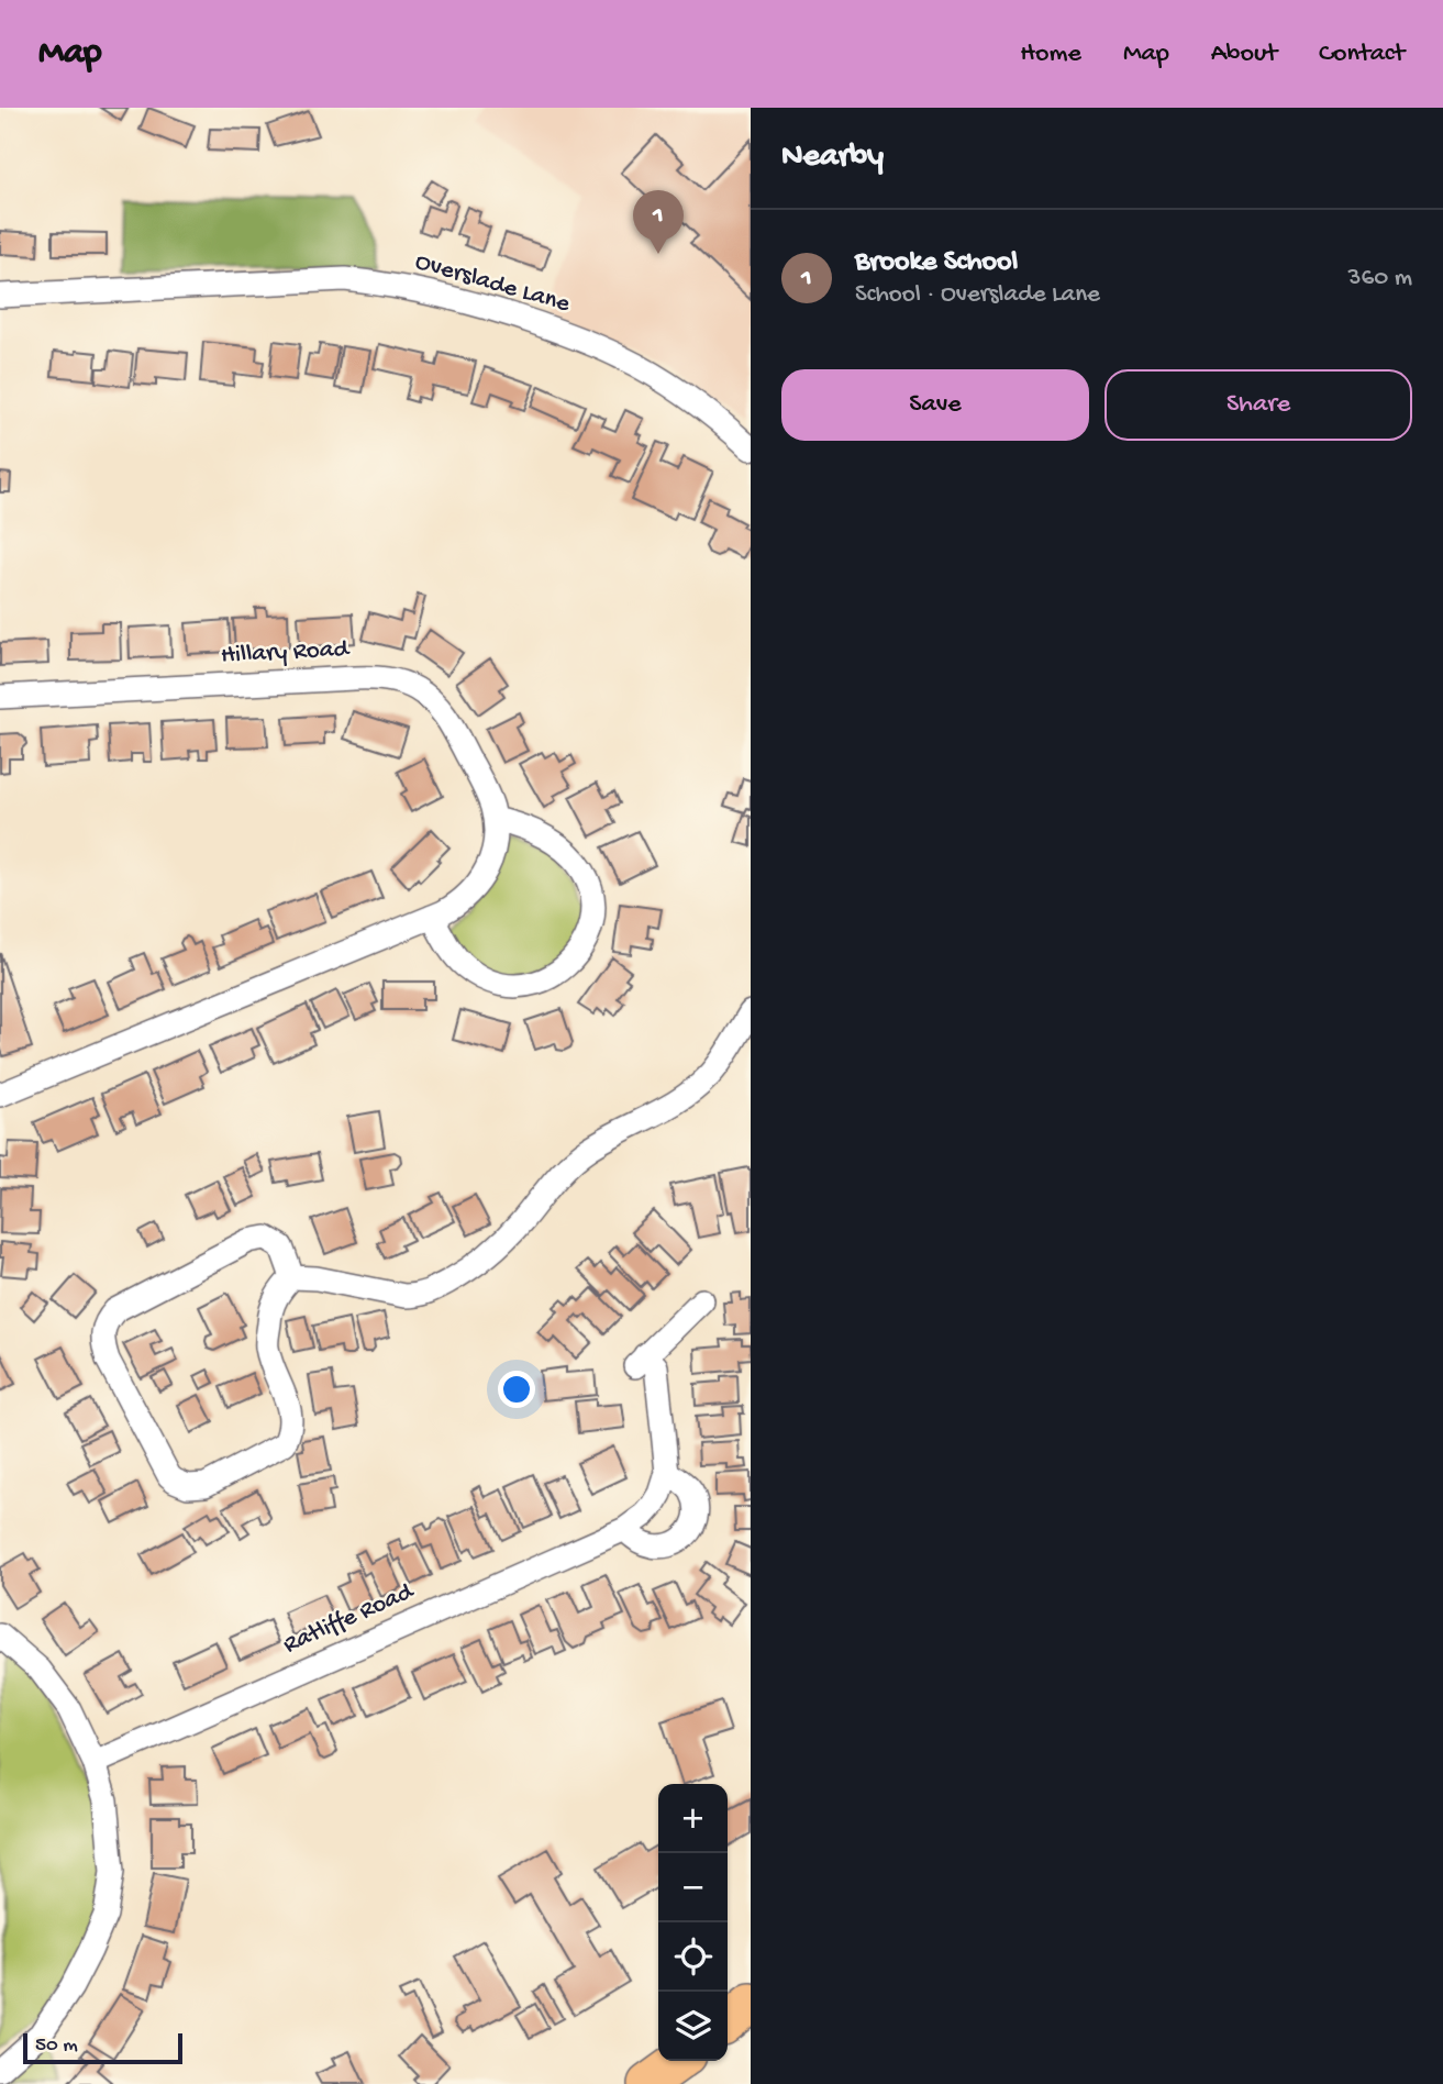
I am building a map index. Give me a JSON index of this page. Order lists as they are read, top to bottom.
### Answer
{
  "streets": {
    "street": ["Overslade Lane", "Hillary Road", "Ratliffe Road"]
  },
  "scale_bar": "50 m",
  "page": {
    "header": "Map",
    "nav": [
      "Home",
      "Map",
      "About",
      "Contact"
    ],
    "heading": "Nearby",
    "pins": "1",
    "list": [
      {
        "mark": "1",
        "name": "Brooke School",
        "note": "School · Overslade Lane",
        "value": "360 m"
      }
    ],
    "buttons": ["Save", "Share"],
    "map_buttons": ["+", "−"],
    "scale": "50 m"
  }
}
